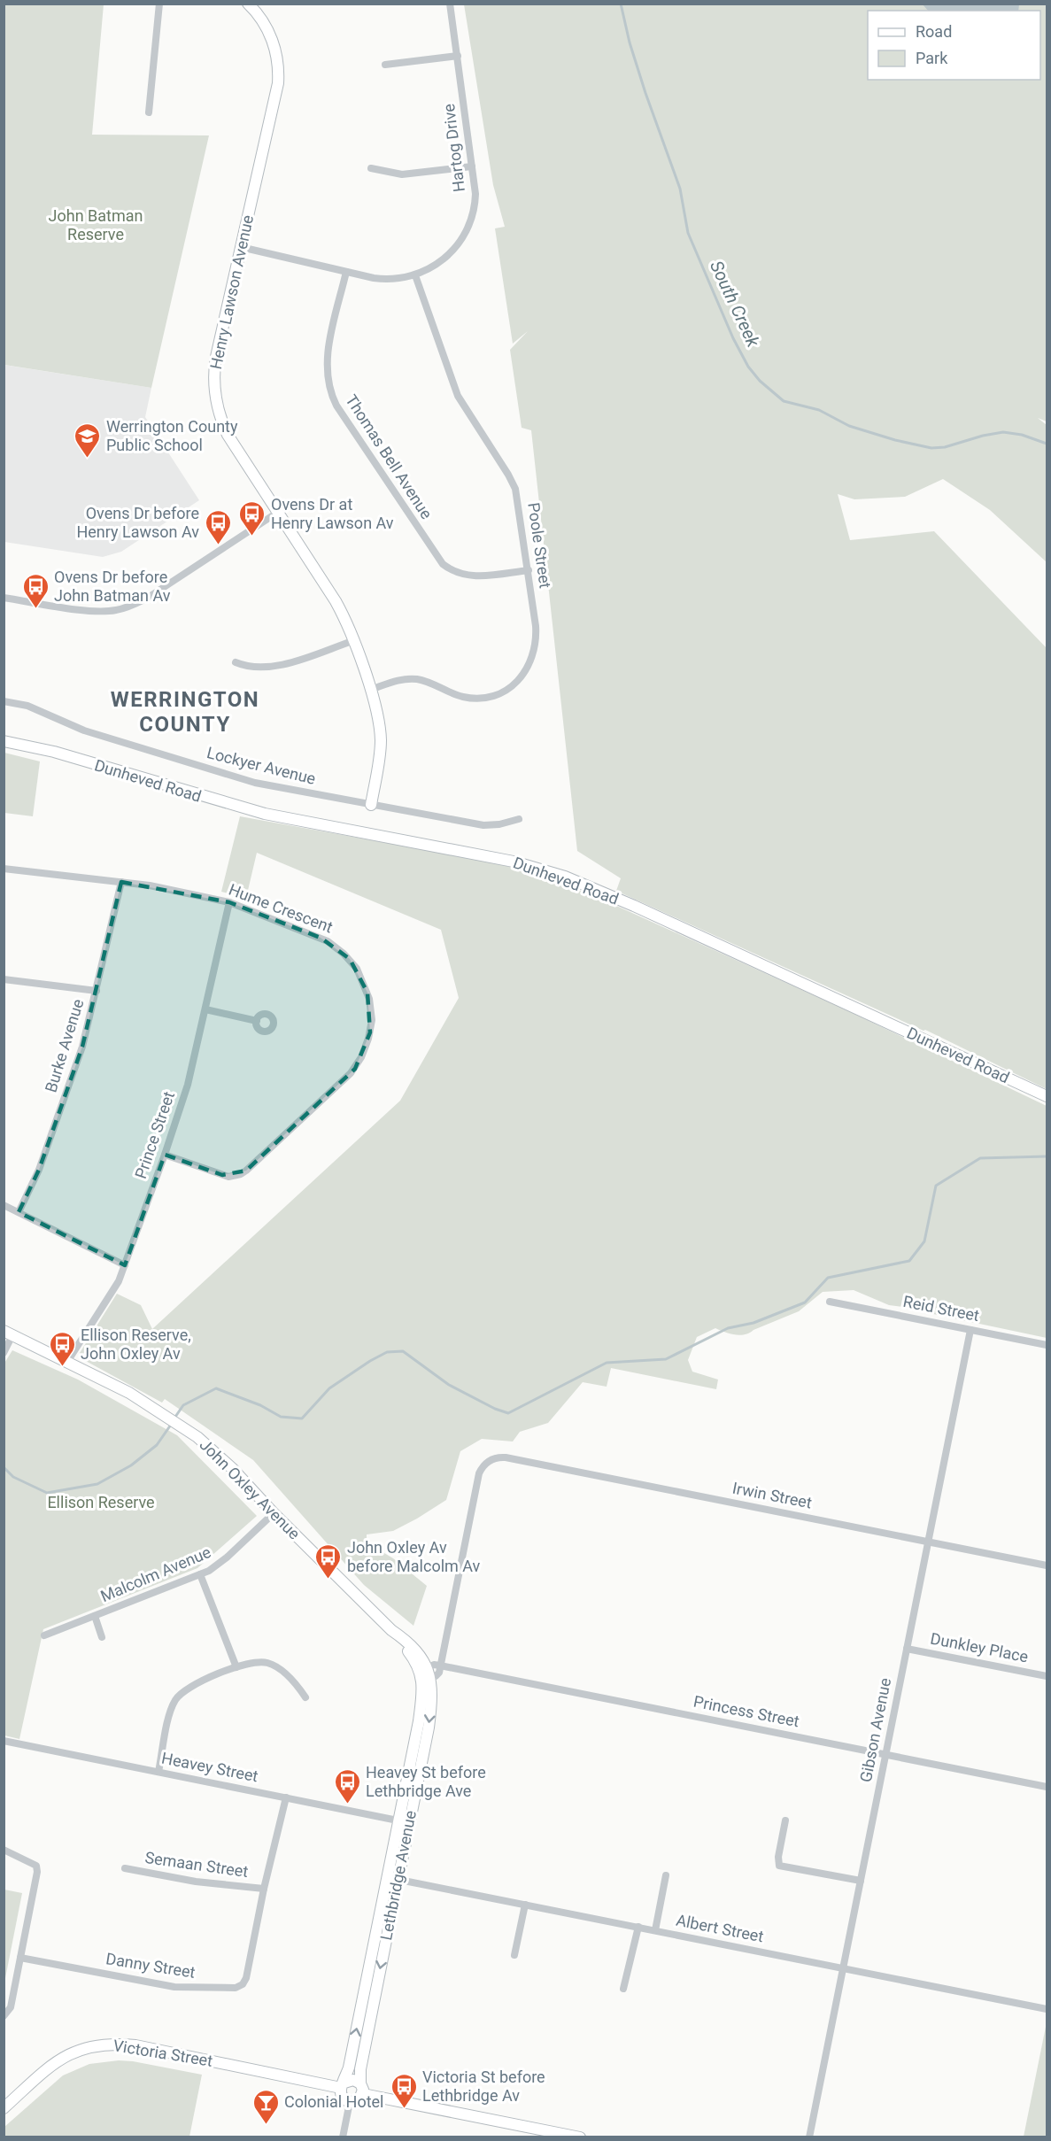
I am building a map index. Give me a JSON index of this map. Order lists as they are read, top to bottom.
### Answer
{
  "streets": {
    "street": [
      "Hartog Drive",
      "Henry Lawson Avenue",
      "Thomas Bell Avenue",
      "Poole Street",
      "Lockyer Avenue",
      "Dunheved Road",
      "Hume Crescent",
      "Burke Avenue",
      "Prince Street",
      "Reid Street",
      "John Oxley Avenue",
      "Irwin Street",
      "Malcolm Avenue",
      "Dunkley Place",
      "Princess Street",
      "Gibson Avenue",
      "Heavey Street",
      "Semaan Street",
      "Lethbridge Avenue",
      "Albert Street",
      "Danny Street",
      "Victoria Street"
    ]
  },
  "crossings": [
    ["Hartog Drive", "Henry Lawson Avenue"],
    ["Hartog Drive", "Thomas Bell Avenue"],
    ["Hartog Drive", "Poole Street"],
    ["Henry Lawson Avenue", "Poole Street"],
    ["Henry Lawson Avenue", "Lockyer Avenue"],
    ["Thomas Bell Avenue", "Poole Street"],
    ["Hume Crescent", "Burke Avenue"],
    ["Hume Crescent", "Prince Street"],
    ["Prince Street", "John Oxley Avenue"],
    ["Reid Street", "Gibson Avenue"],
    ["John Oxley Avenue", "Malcolm Avenue"],
    ["John Oxley Avenue", "Princess Street"],
    ["John Oxley Avenue", "Lethbridge Avenue"],
    ["Irwin Street", "Princess Street"],
    ["Irwin Street", "Gibson Avenue"],
    ["Dunkley Place", "Gibson Avenue"],
    ["Princess Street", "Gibson Avenue"],
    ["Princess Street", "Lethbridge Avenue"],
    ["Gibson Avenue", "Albert Street"],
    ["Heavey Street", "Lethbridge Avenue"],
    ["Heavey Street", "Danny Street"],
    ["Semaan Street", "Danny Street"],
    ["Lethbridge Avenue", "Albert Street"],
    ["Lethbridge Avenue", "Victoria Street"]
  ],
  "districts": ["WERRINGTON COUNTY"],
  "water": ["South Creek"],
  "parks": ["John Batman Reserve", "Ellison Reserve"],
  "places": {
    "school or university": ["Werrington County Public School"],
    "bus stop": [
      "Ovens Dr at Henry Lawson Av",
      "Ovens Dr before Henry Lawson Av",
      "Ovens Dr before John Batman Av",
      "Ellison Reserve, John Oxley Av",
      "John Oxley Av before Malcolm Av",
      "Heavey St before Lethbridge Ave",
      "Victoria St before Lethbridge Av"
    ],
    "bar": ["Colonial Hotel"]
  },
  "legend": ["Road", "Park"]
}
